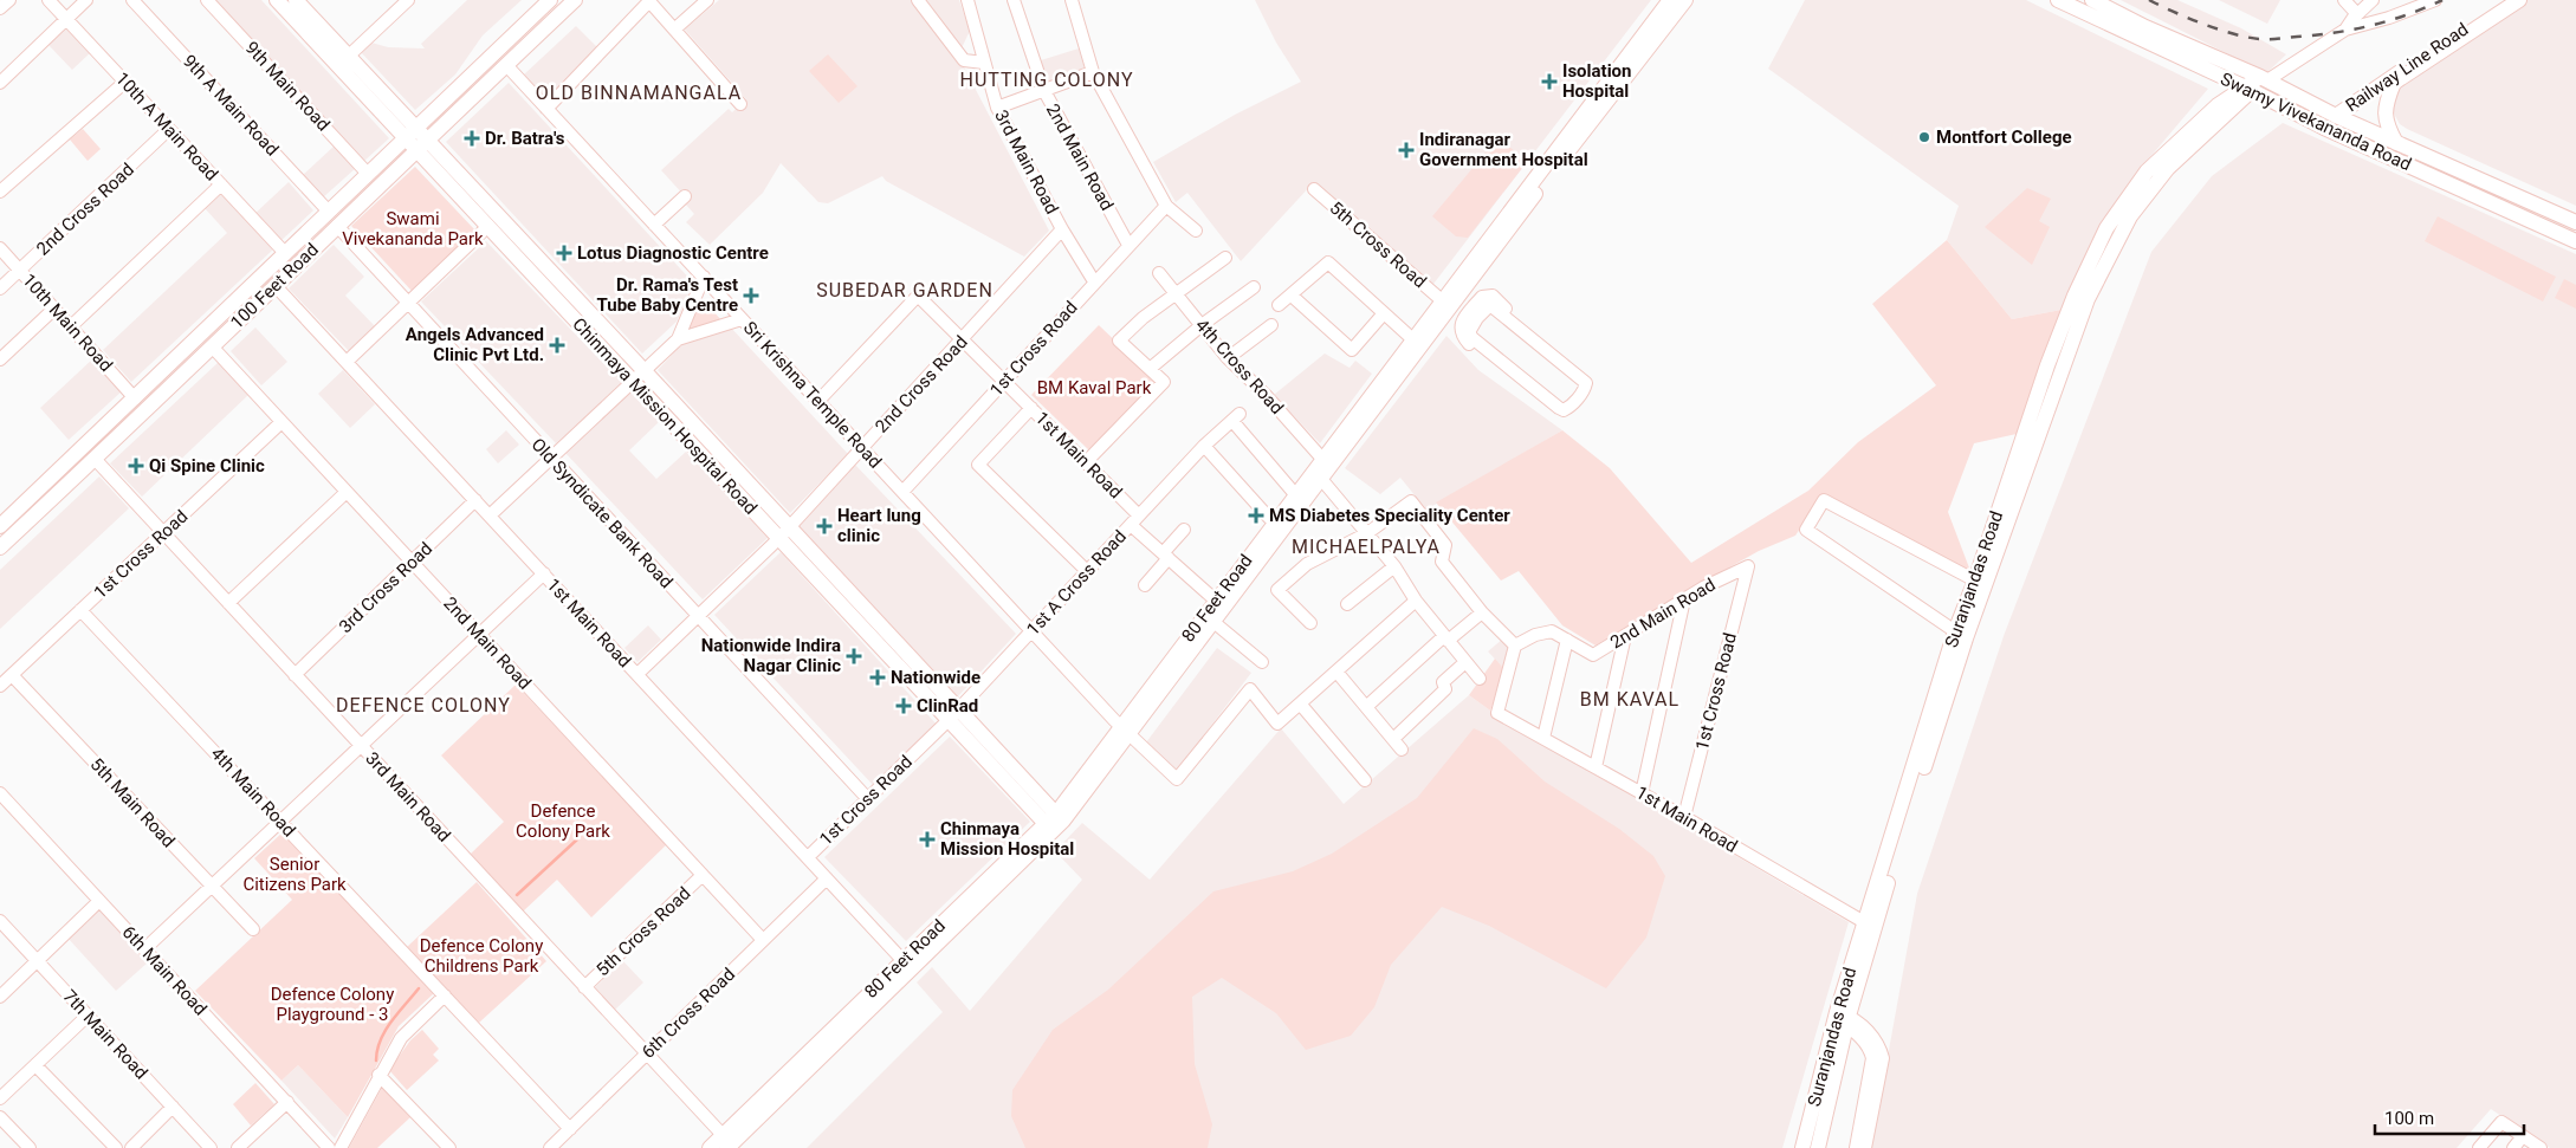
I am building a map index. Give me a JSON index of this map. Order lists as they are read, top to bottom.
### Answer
{
  "streets": {
    "main road": [
      "Railway Line Road",
      "Swamy Vivekananda Road",
      "100 Feet Road",
      "Chinmaya Mission Hospital Road",
      "Suranjandas Road",
      "80 Feet Road"
    ],
    "street": [
      "9th Main Road",
      "9th A Main Road",
      "10th A Main Road",
      "2nd Main Road",
      "3rd Main Road",
      "2nd Cross Road",
      "5th Cross Road",
      "10th Main Road",
      "1st Cross Road",
      "4th Cross Road",
      "Sri Krishna Temple Road",
      "1st Main Road",
      "Old Syndicate Bank Road",
      "1st A Cross Road",
      "3rd Cross Road",
      "4th Main Road",
      "5th Main Road",
      "6th Main Road",
      "6th Cross Road",
      "7th Main Road"
    ]
  },
  "crossings": [
    ["Railway Line Road", "Swamy Vivekananda Road"],
    ["9th Main Road", "100 Feet Road"],
    ["9th A Main Road", "100 Feet Road"],
    ["Swamy Vivekananda Road", "Suranjandas Road"],
    ["10th A Main Road", "2nd Cross Road"],
    ["10th A Main Road", "100 Feet Road"],
    ["2nd Main Road", "5th Cross Road"],
    ["2nd Main Road", "100 Feet Road"],
    ["2nd Main Road", "1st Cross Road"],
    ["2nd Main Road", "1st Main Road"],
    ["2nd Main Road", "3rd Cross Road"],
    ["2nd Main Road", "6th Cross Road"],
    ["3rd Main Road", "2nd Cross Road"],
    ["3rd Main Road", "5th Cross Road"],
    ["3rd Main Road", "100 Feet Road"],
    ["3rd Main Road", "1st Cross Road"],
    ["3rd Main Road", "3rd Cross Road"],
    ["3rd Main Road", "80 Feet Road"],
    ["3rd Main Road", "6th Cross Road"],
    ["2nd Cross Road", "10th Main Road"],
    ["2nd Cross Road", "Sri Krishna Temple Road"],
    ["2nd Cross Road", "Chinmaya Mission Hospital Road"],
    ["2nd Cross Road", "1st Main Road"],
    ["5th Cross Road", "80 Feet Road"],
    ["100 Feet Road", "10th Main Road"],
    ["100 Feet Road", "Sri Krishna Temple Road"],
    ["100 Feet Road", "Chinmaya Mission Hospital Road"],
    ["100 Feet Road", "1st Main Road"],
    ["100 Feet Road", "Old Syndicate Bank Road"],
    ["1st Cross Road", "Sri Krishna Temple Road"],
    ["1st Cross Road", "Chinmaya Mission Hospital Road"],
    ["1st Cross Road", "1st Main Road"],
    ["1st Cross Road", "Old Syndicate Bank Road"],
    ["1st Cross Road", "1st A Cross Road"],
    ["1st Cross Road", "4th Main Road"],
    ["1st Cross Road", "5th Main Road"],
    ["4th Cross Road", "80 Feet Road"],
    ["Sri Krishna Temple Road", "1st Main Road"],
    ["Sri Krishna Temple Road", "1st A Cross Road"],
    ["Sri Krishna Temple Road", "80 Feet Road"],
    ["Chinmaya Mission Hospital Road", "1st A Cross Road"],
    ["Chinmaya Mission Hospital Road", "80 Feet Road"],
    ["1st Main Road", "Suranjandas Road"],
    ["1st Main Road", "1st A Cross Road"],
    ["1st Main Road", "3rd Cross Road"],
    ["1st Main Road", "80 Feet Road"],
    ["1st Main Road", "6th Cross Road"],
    ["1st A Cross Road", "80 Feet Road"],
    ["4th Main Road", "6th Cross Road"]
  ],
  "districts": [
    "HUTTING COLONY",
    "OLD BINNAMANGALA",
    "SUBEDAR GARDEN",
    "MICHAELPALYA",
    "BM KAVAL",
    "DEFENCE COLONY"
  ],
  "parks": [
    "Swami Vivekananda Park",
    "BM Kaval Park",
    "Defence Colony Park",
    "Senior Citizens Park",
    "Defence Colony Childrens Park",
    "Defence Colony Playground - 3"
  ],
  "places": {
    "health": [
      "Isolation Hospital",
      "Dr. Batra's",
      "Indiranagar Government Hospital",
      "Lotus Diagnostic Centre",
      "Dr. Rama's Test Tube Baby Centre",
      "Angels Advanced Clinic Pvt Ltd.",
      "Qi Spine Clinic",
      "MS Diabetes Speciality Center",
      "Heart lung clinic",
      "Nationwide Indira Nagar Clinic",
      "Nationwide",
      "ClinRad",
      "Chinmaya Mission Hospital"
    ],
    "other": ["Montfort College"]
  },
  "scale_bar": "100 m"
}
